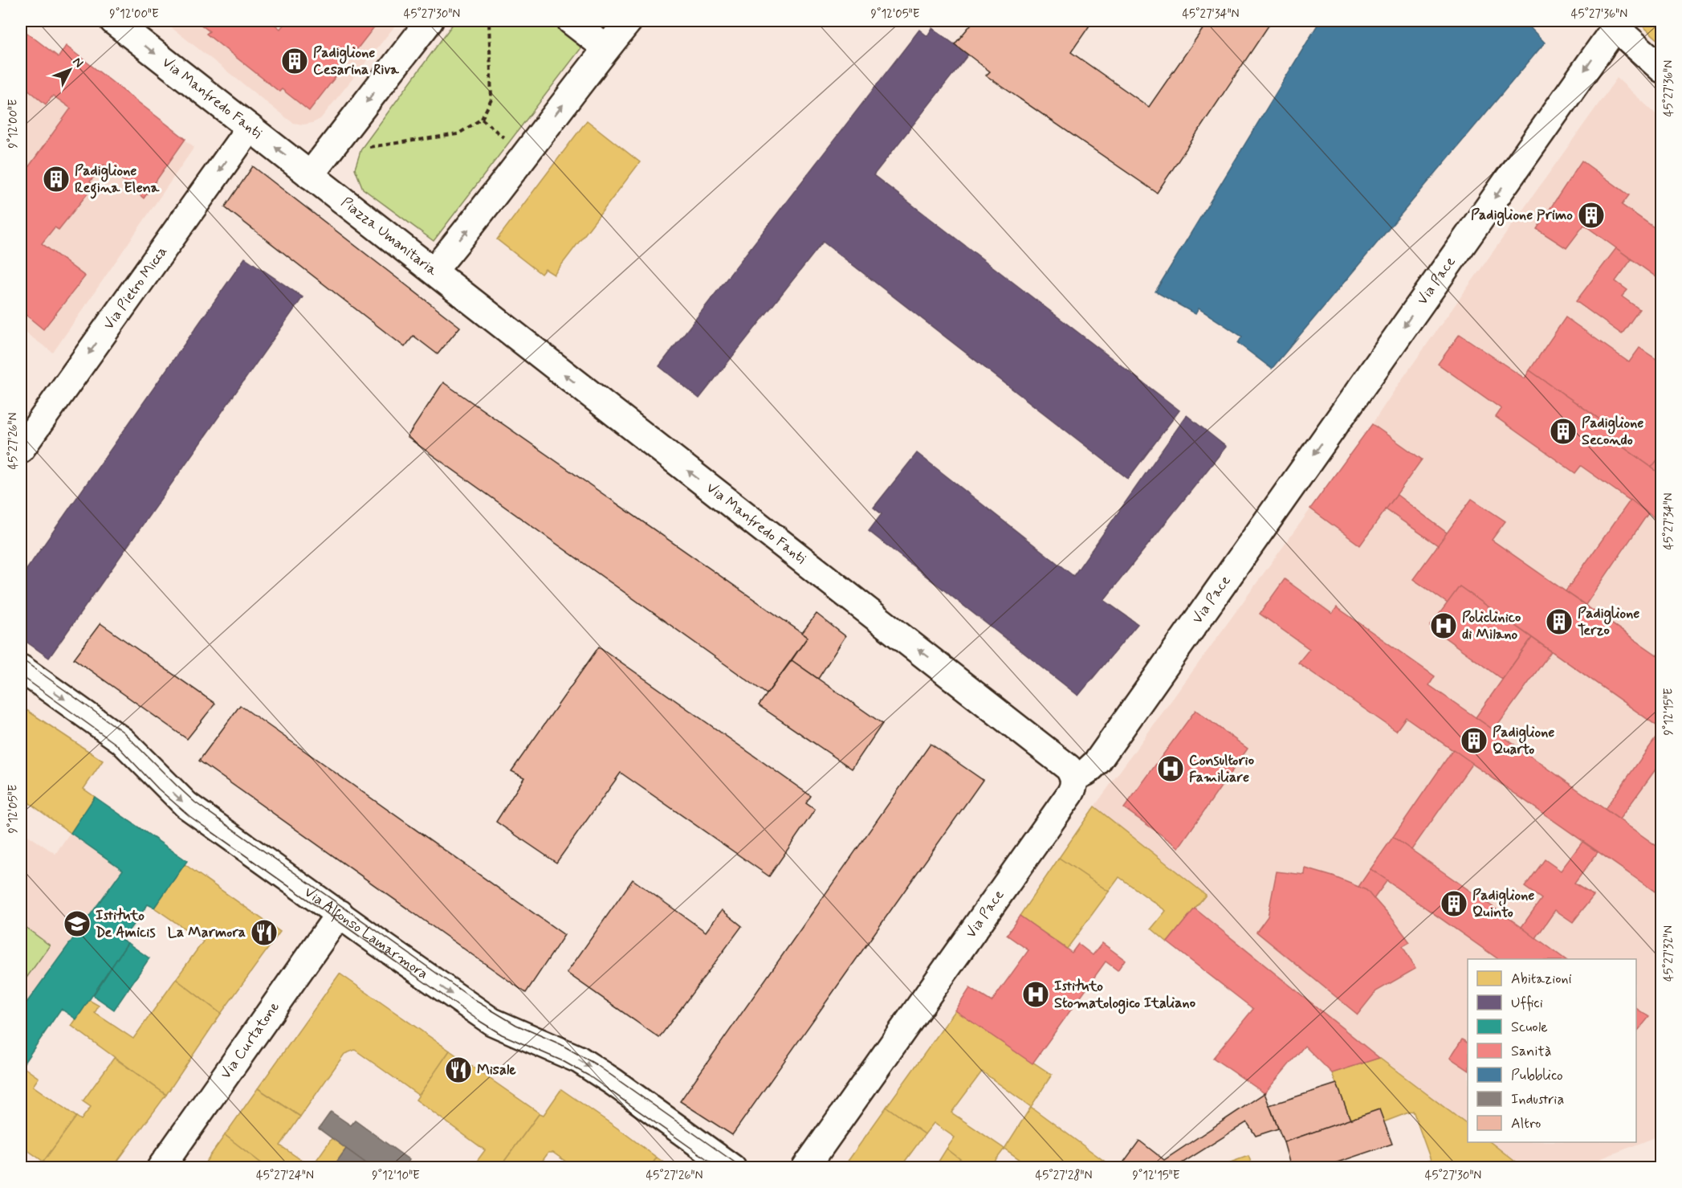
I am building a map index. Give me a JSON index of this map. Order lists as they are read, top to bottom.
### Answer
{
  "streets": {
    "street": [
      "Via Manfredo Fanti",
      "Piazza Umanitaria",
      "Via Pace",
      "Via Pietro Micca",
      "Via Alfonso Lamarmora",
      "Via Curtatone"
    ]
  },
  "crossings": [
    ["Via Manfredo Fanti", "Piazza Umanitaria"],
    ["Via Manfredo Fanti", "Via Pace"],
    ["Via Manfredo Fanti", "Via Pietro Micca"],
    ["Via Alfonso Lamarmora", "Via Curtatone"]
  ],
  "one_way": ["Via Pace", "Via Pietro Micca", "Via Alfonso Lamarmora"],
  "places": {
    "building": [
      "Padiglione Cesarina Riva",
      "Padiglione Regina Elena",
      "Padiglione Primo",
      "Padiglione Secondo",
      "Padiglione Terzo",
      "Padiglione Quarto",
      "Padiglione Quinto"
    ],
    "hospital": ["Policlinico di Milano", "Consultorio Familiare", "Istituto Stomatologico Italiano"],
    "school or university": ["Istituto De Amicis"],
    "restaurant": ["La Marmora", "Misale"]
  },
  "legend": [
    "Abitazioni",
    "Uffici",
    "Scuole",
    "Sanità",
    "Pubblico",
    "Industria",
    "Altro"
  ],
  "north": "top right",
  "coordinates": [
    "9°12'00\"E",
    "45°27'30\"N",
    "9°12'05\"E",
    "45°27'34\"N",
    "45°27'36\"N",
    "45°27'26\"N",
    "9°12'15\"E",
    "45°27'32\"N",
    "45°27'24\"N",
    "9°12'10\"E",
    "45°27'28\"N"
  ]
}
